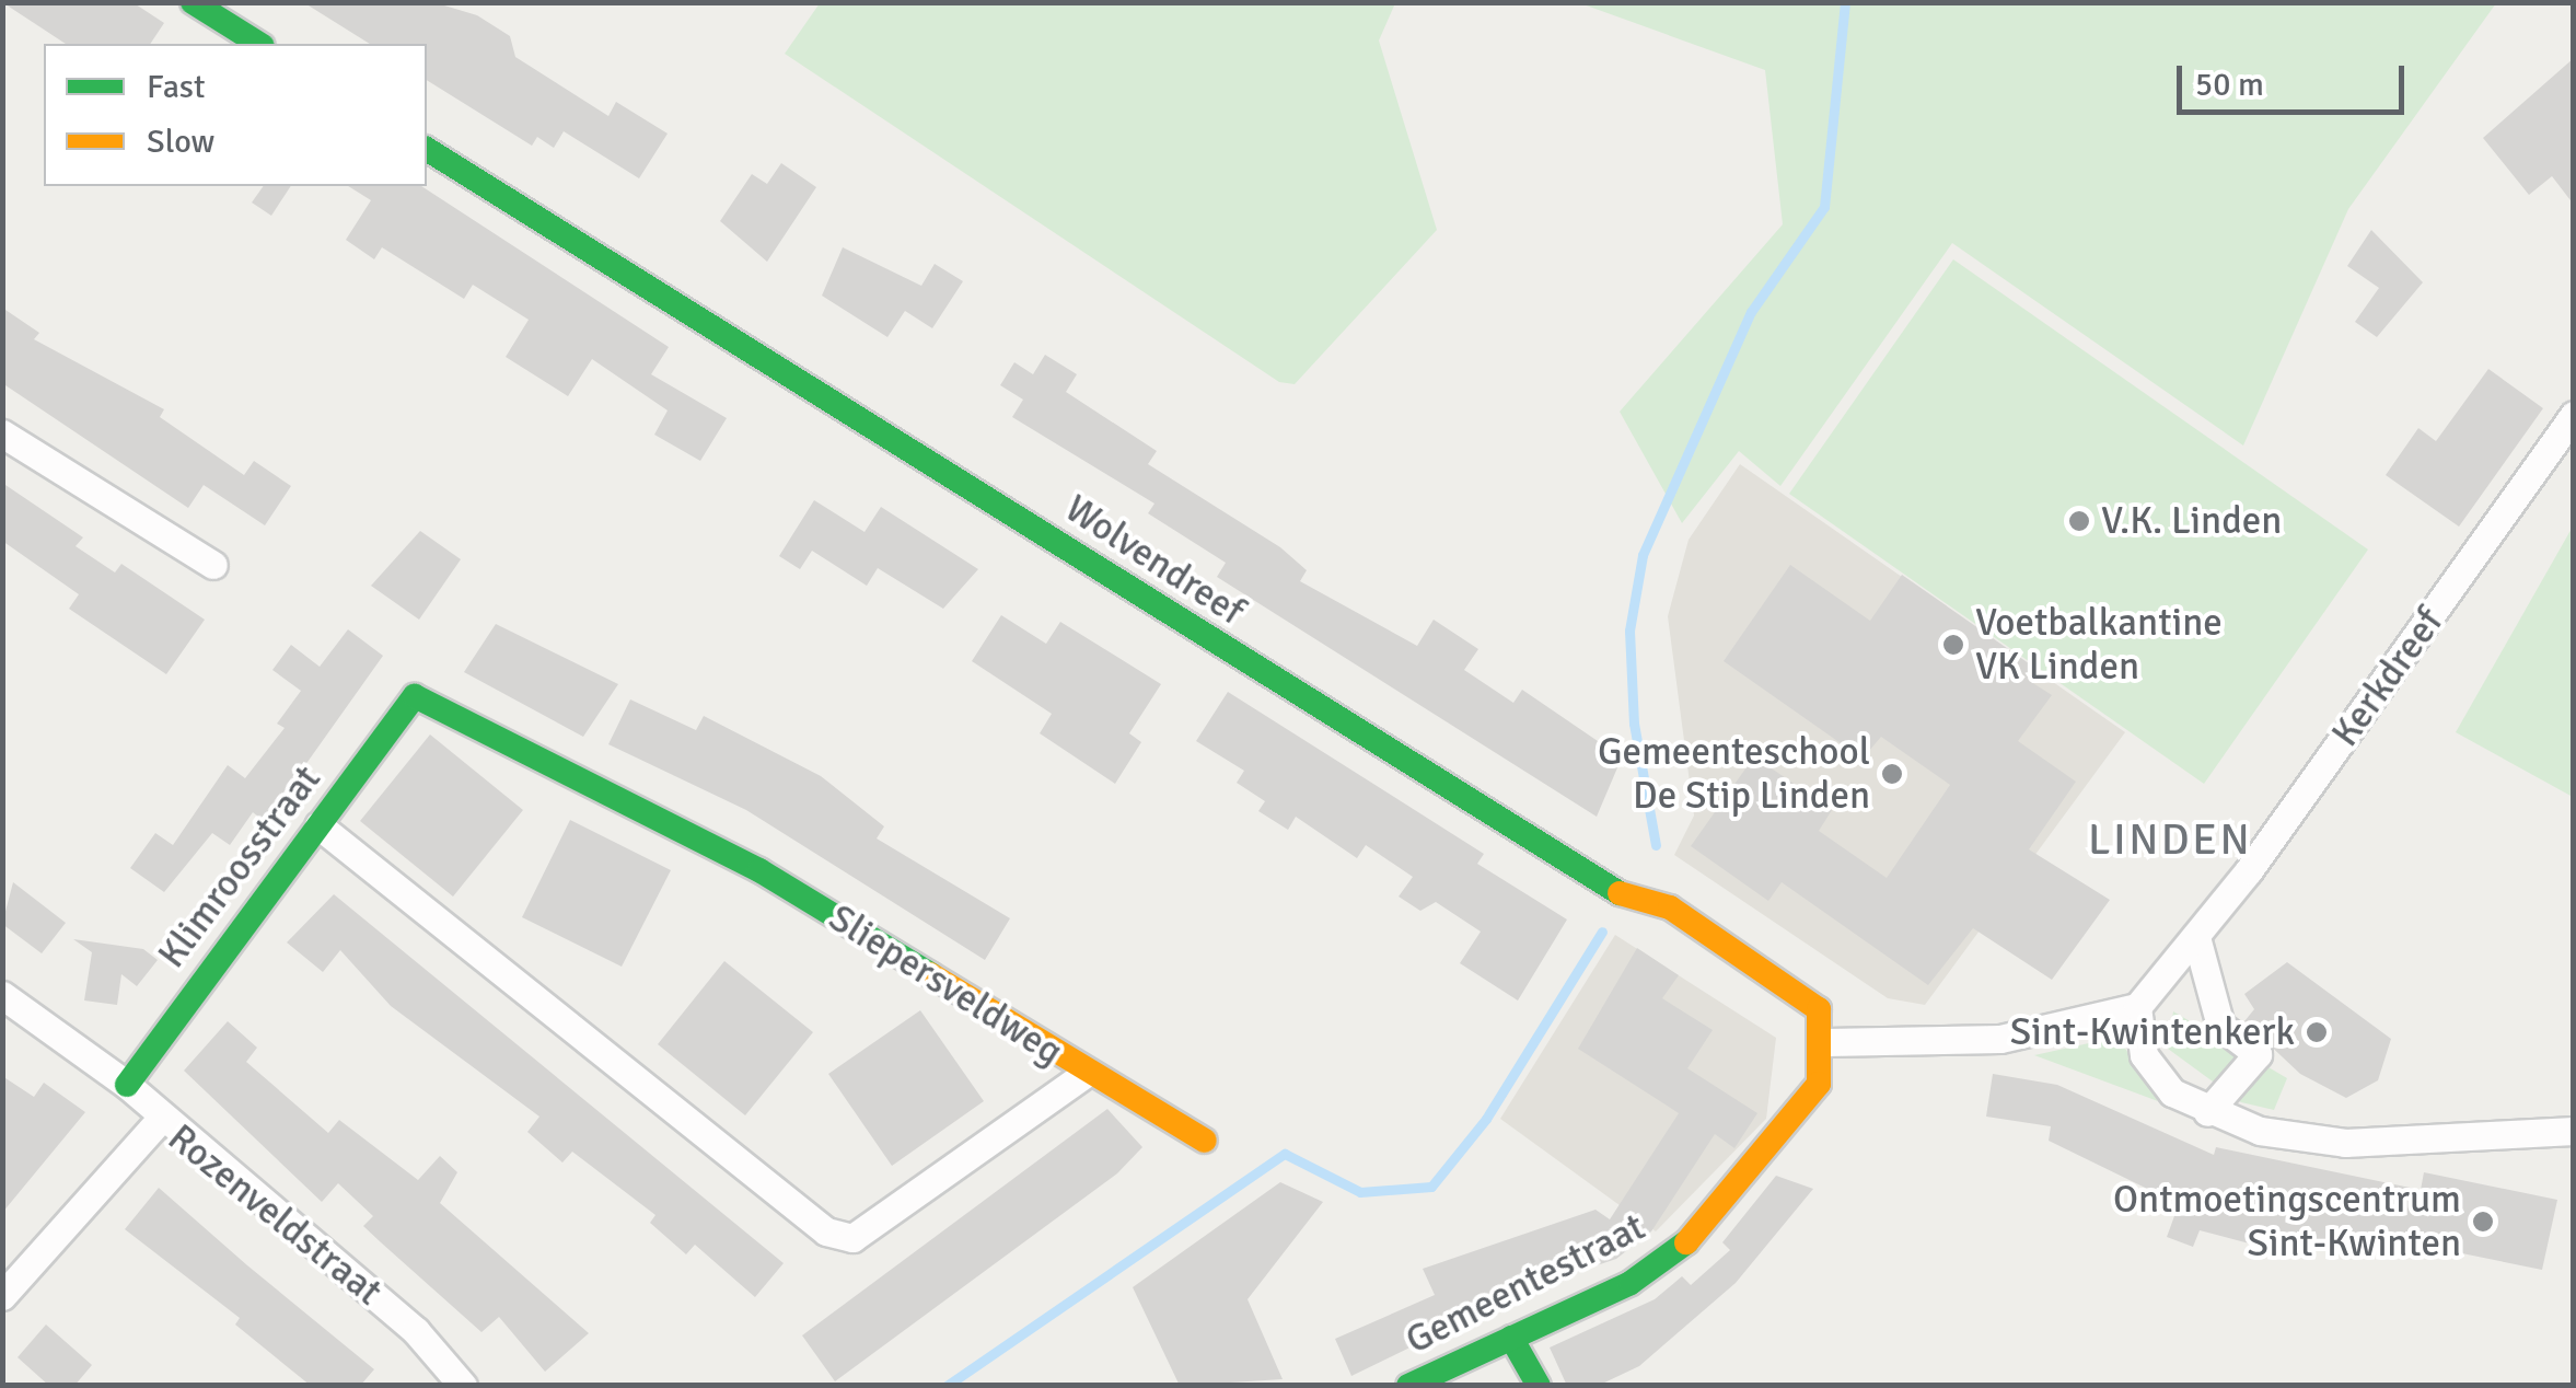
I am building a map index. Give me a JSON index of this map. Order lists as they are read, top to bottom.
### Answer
{
  "streets": {
    "street": [
      "Wolvendreef",
      "Kerkdreef",
      "Klimroosstraat",
      "Sliepersveldweg",
      "Rozenveldstraat",
      "Gemeentestraat"
    ]
  },
  "crossings": [
    ["Wolvendreef", "Gemeentestraat"],
    ["Klimroosstraat", "Sliepersveldweg"]
  ],
  "districts": ["LINDEN"],
  "places": [
    "V.K. Linden",
    "Voetbalkantine VK Linden",
    "Gemeenteschool De Stip Linden",
    "Sint-Kwintenkerk",
    "Ontmoetingscentrum Sint-Kwinten"
  ],
  "legend": ["Fast", "Slow"],
  "scale_bar": "50 m"
}
